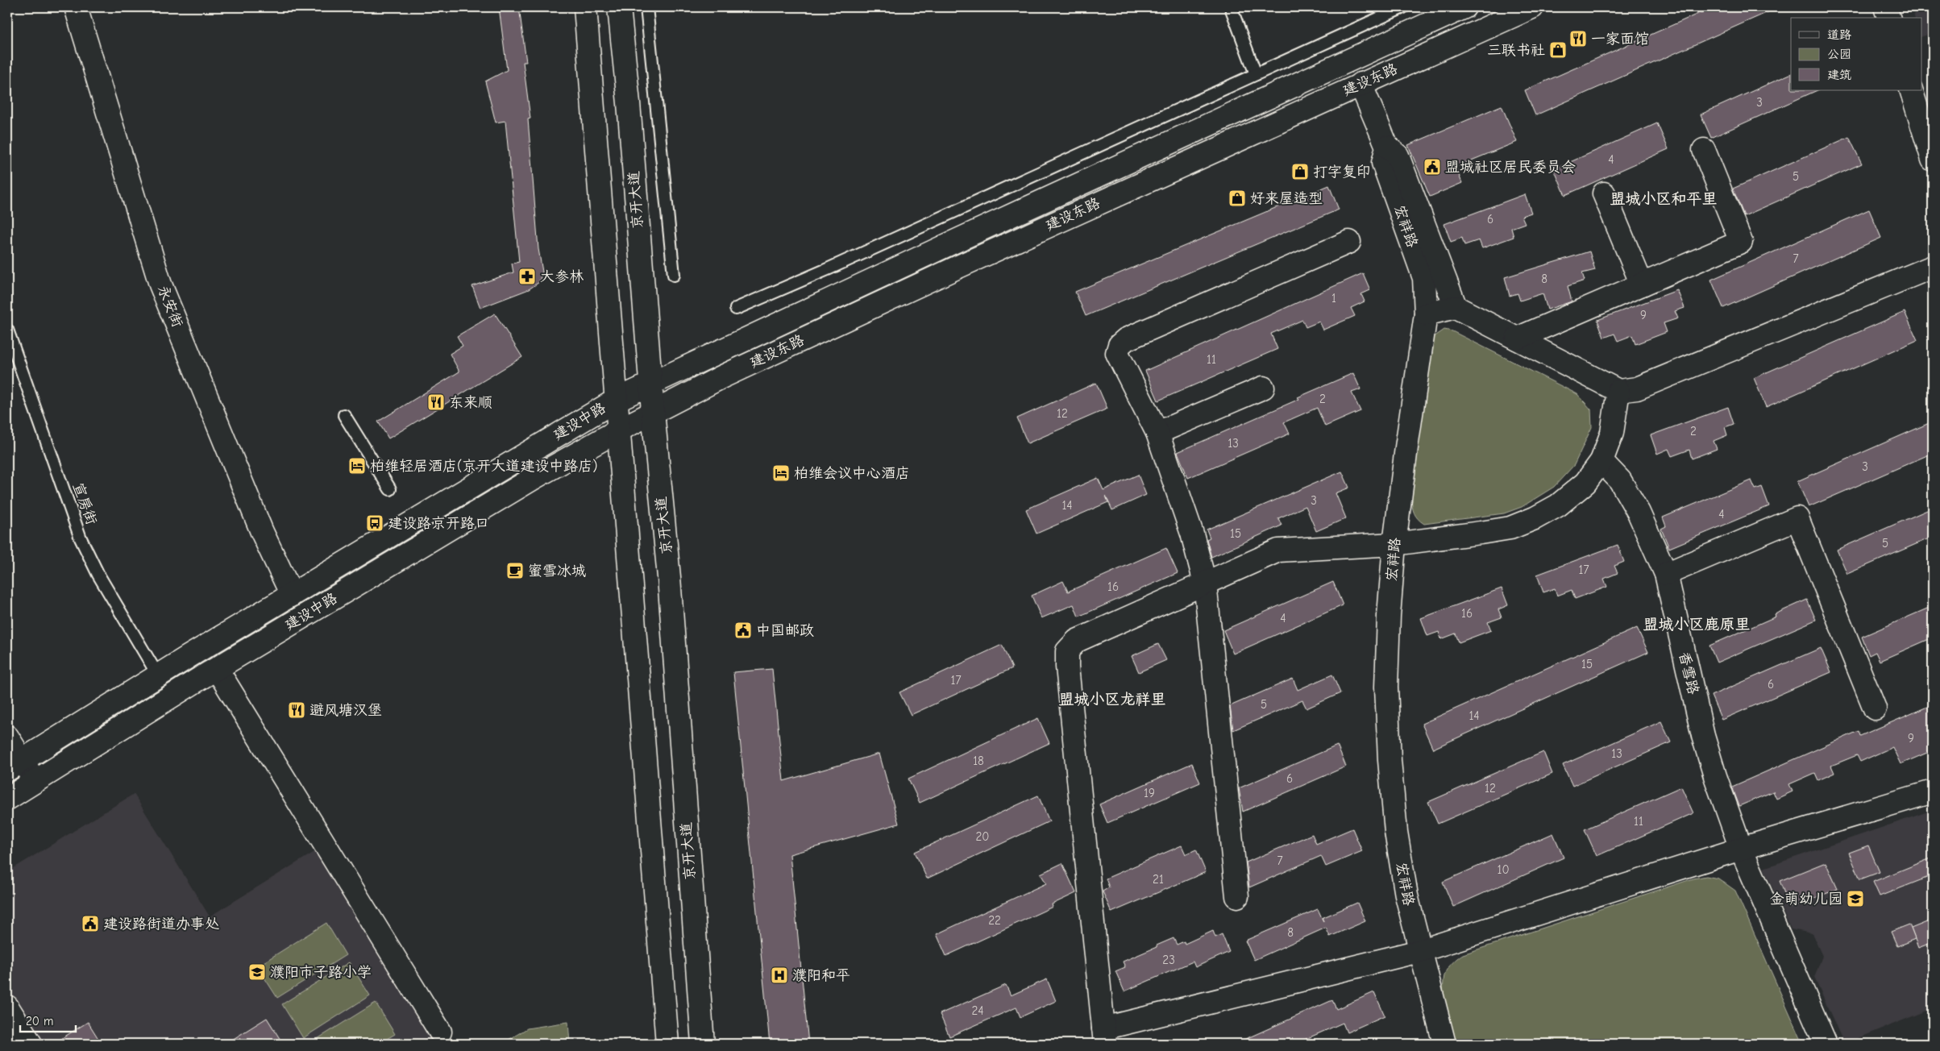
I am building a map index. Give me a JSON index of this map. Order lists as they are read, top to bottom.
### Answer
{
  "streets": {
    "street": [
      "建设东路",
      "京开大道",
      "宏祥路",
      "永安街",
      "建设中路",
      "香雪路"
    ],
    "lane": ["宣房街"]
  },
  "crossings": [
    ["建设东路", "京开大道"],
    ["建设东路", "建设中路"],
    ["永安街", "建设中路"],
    ["建设中路", "宣房街"]
  ],
  "districts": ["盟城小区和平里", "盟城小区鹿原里", "盟城小区龙祥里"],
  "places": {
    "restaurant": ["一家面馆", "东来顺", "避风塘汉堡"],
    "shop": ["三联书社", "打字复印", "好来屋造型"],
    "public building": ["盟城社区居民委员会", "中国邮政", "建设路街道办事处"],
    "pharmacy": ["大参林"],
    "hotel": ["柏维轻居酒店(京开大道建设中路店)", "柏维会议中心酒店"],
    "bus stop": ["建设路京开路口"],
    "cafe": ["蜜雪冰城"],
    "school or university": ["金萌幼儿园", "濮阳市子路小学"],
    "hospital": ["濮阳和平"]
  },
  "house_numbers": [
    "3",
    "4",
    "5",
    "6",
    "7",
    "8",
    "1",
    "9",
    "11",
    "2",
    "12",
    "2",
    "13",
    "3",
    "3",
    "14",
    "4",
    "15",
    "5",
    "17",
    "16",
    "16",
    "4",
    "15",
    "17",
    "6",
    "5",
    "14",
    "9",
    "13",
    "18",
    "6",
    "12",
    "19",
    "11",
    "20",
    "7",
    "10",
    "21",
    "22",
    "8",
    "23",
    "24"
  ],
  "legend": ["道路", "公园", "建筑"],
  "scale_bar": "20 m"
}
